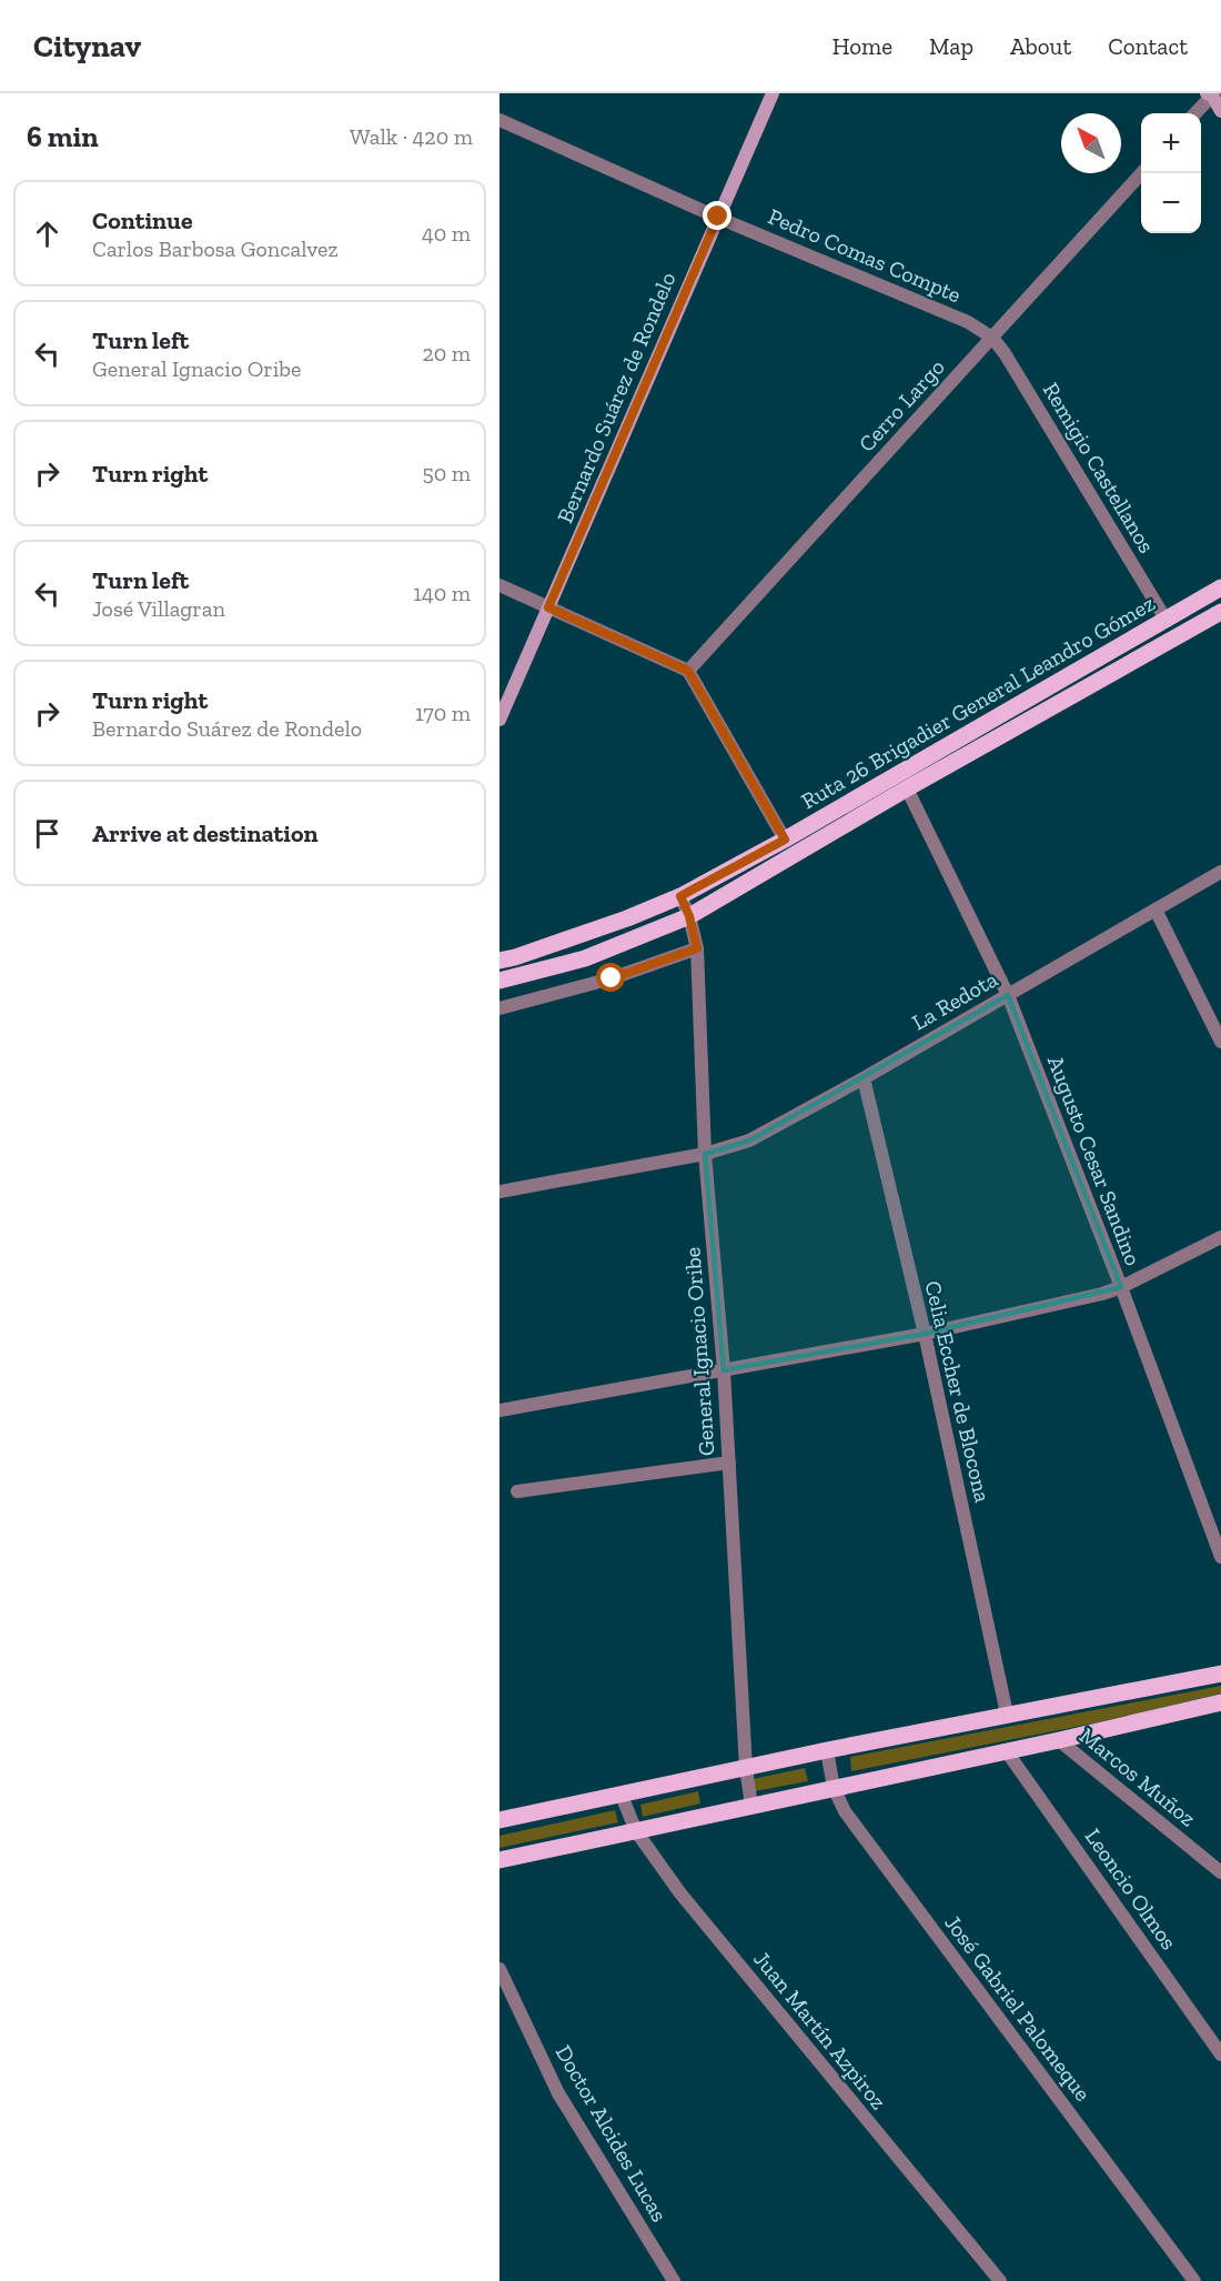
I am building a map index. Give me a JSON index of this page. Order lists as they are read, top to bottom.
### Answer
{
  "streets": {
    "main road": ["Ruta 26 Brigadier General Leandro Gómez"],
    "street": [
      "Pedro Comas Compte",
      "Bernardo Suárez de Rondelo",
      "Cerro Largo",
      "Remigio Castellanos",
      "La Redota",
      "Augusto Cesar Sandino",
      "General Ignacio Oribe",
      "Celia Eccher de Blocona",
      "Marcos Muñoz",
      "Leoncio Olmos",
      "José Gabriel Palomeque",
      "Juan Martín Azpiroz",
      "Doctor Alcides Lucas"
    ]
  },
  "crossings": [
    ["Pedro Comas Compte", "Bernardo Suárez de Rondelo"],
    ["Pedro Comas Compte", "Cerro Largo"],
    ["Pedro Comas Compte", "Remigio Castellanos"],
    ["Cerro Largo", "Remigio Castellanos"],
    ["Remigio Castellanos", "Ruta 26 Brigadier General Leandro Gómez"],
    ["Ruta 26 Brigadier General Leandro Gómez", "Augusto Cesar Sandino"],
    ["Ruta 26 Brigadier General Leandro Gómez", "General Ignacio Oribe"],
    ["La Redota", "Augusto Cesar Sandino"],
    ["La Redota", "General Ignacio Oribe"],
    ["La Redota", "Celia Eccher de Blocona"]
  ],
  "north": "top left",
  "page": {
    "header": "Citynav",
    "nav": [
      "Home",
      "Map",
      "About",
      "Contact"
    ],
    "heading": ["6 min", "Walk · 420 m"],
    "map_buttons": ["+", "−"],
    "list": [
      ["Continue", "Carlos Barbosa Goncalvez", "40 m"],
      ["Turn left", "General Ignacio Oribe", "20 m"],
      ["Turn right", "50 m"],
      ["Turn left", "José Villagran", "140 m"],
      ["Turn right", "Bernardo Suárez de Rondelo", "170 m"],
      "Arrive at destination"
    ]
  }
}
